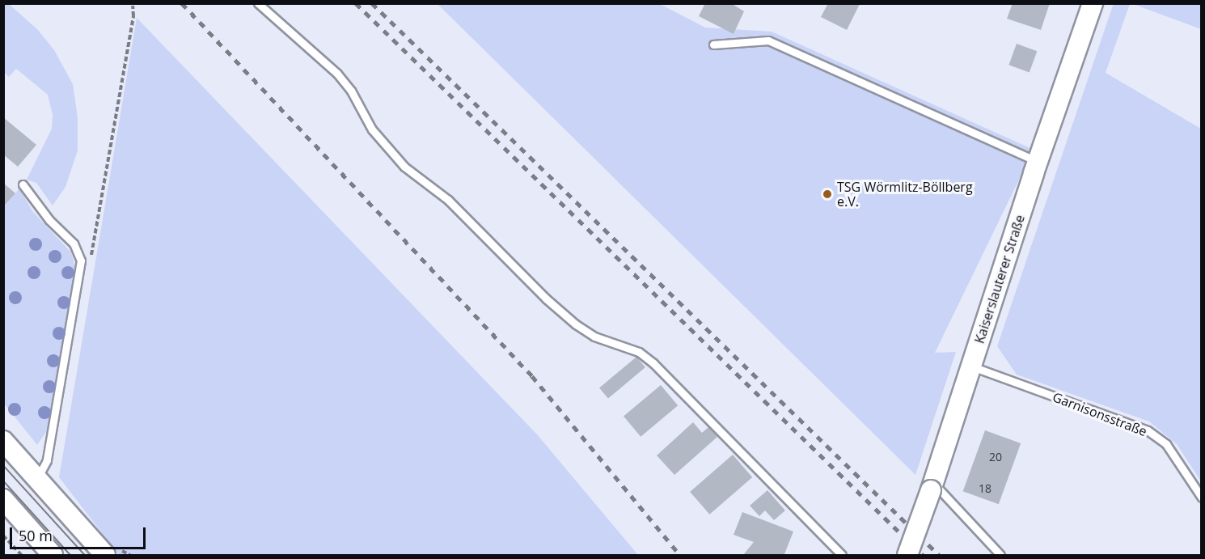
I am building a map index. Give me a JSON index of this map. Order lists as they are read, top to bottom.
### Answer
{
  "streets": {
    "street": ["Kaiserslauterer Straße"],
    "lane": ["Garnisonsstraße"]
  },
  "crossings": [
    ["Kaiserslauterer Straße", "Garnisonsstraße"]
  ],
  "places": ["TSG Wörmlitz-Böllberg e.V."],
  "house_numbers": ["20", "18"],
  "scale_bar": "50 m"
}
